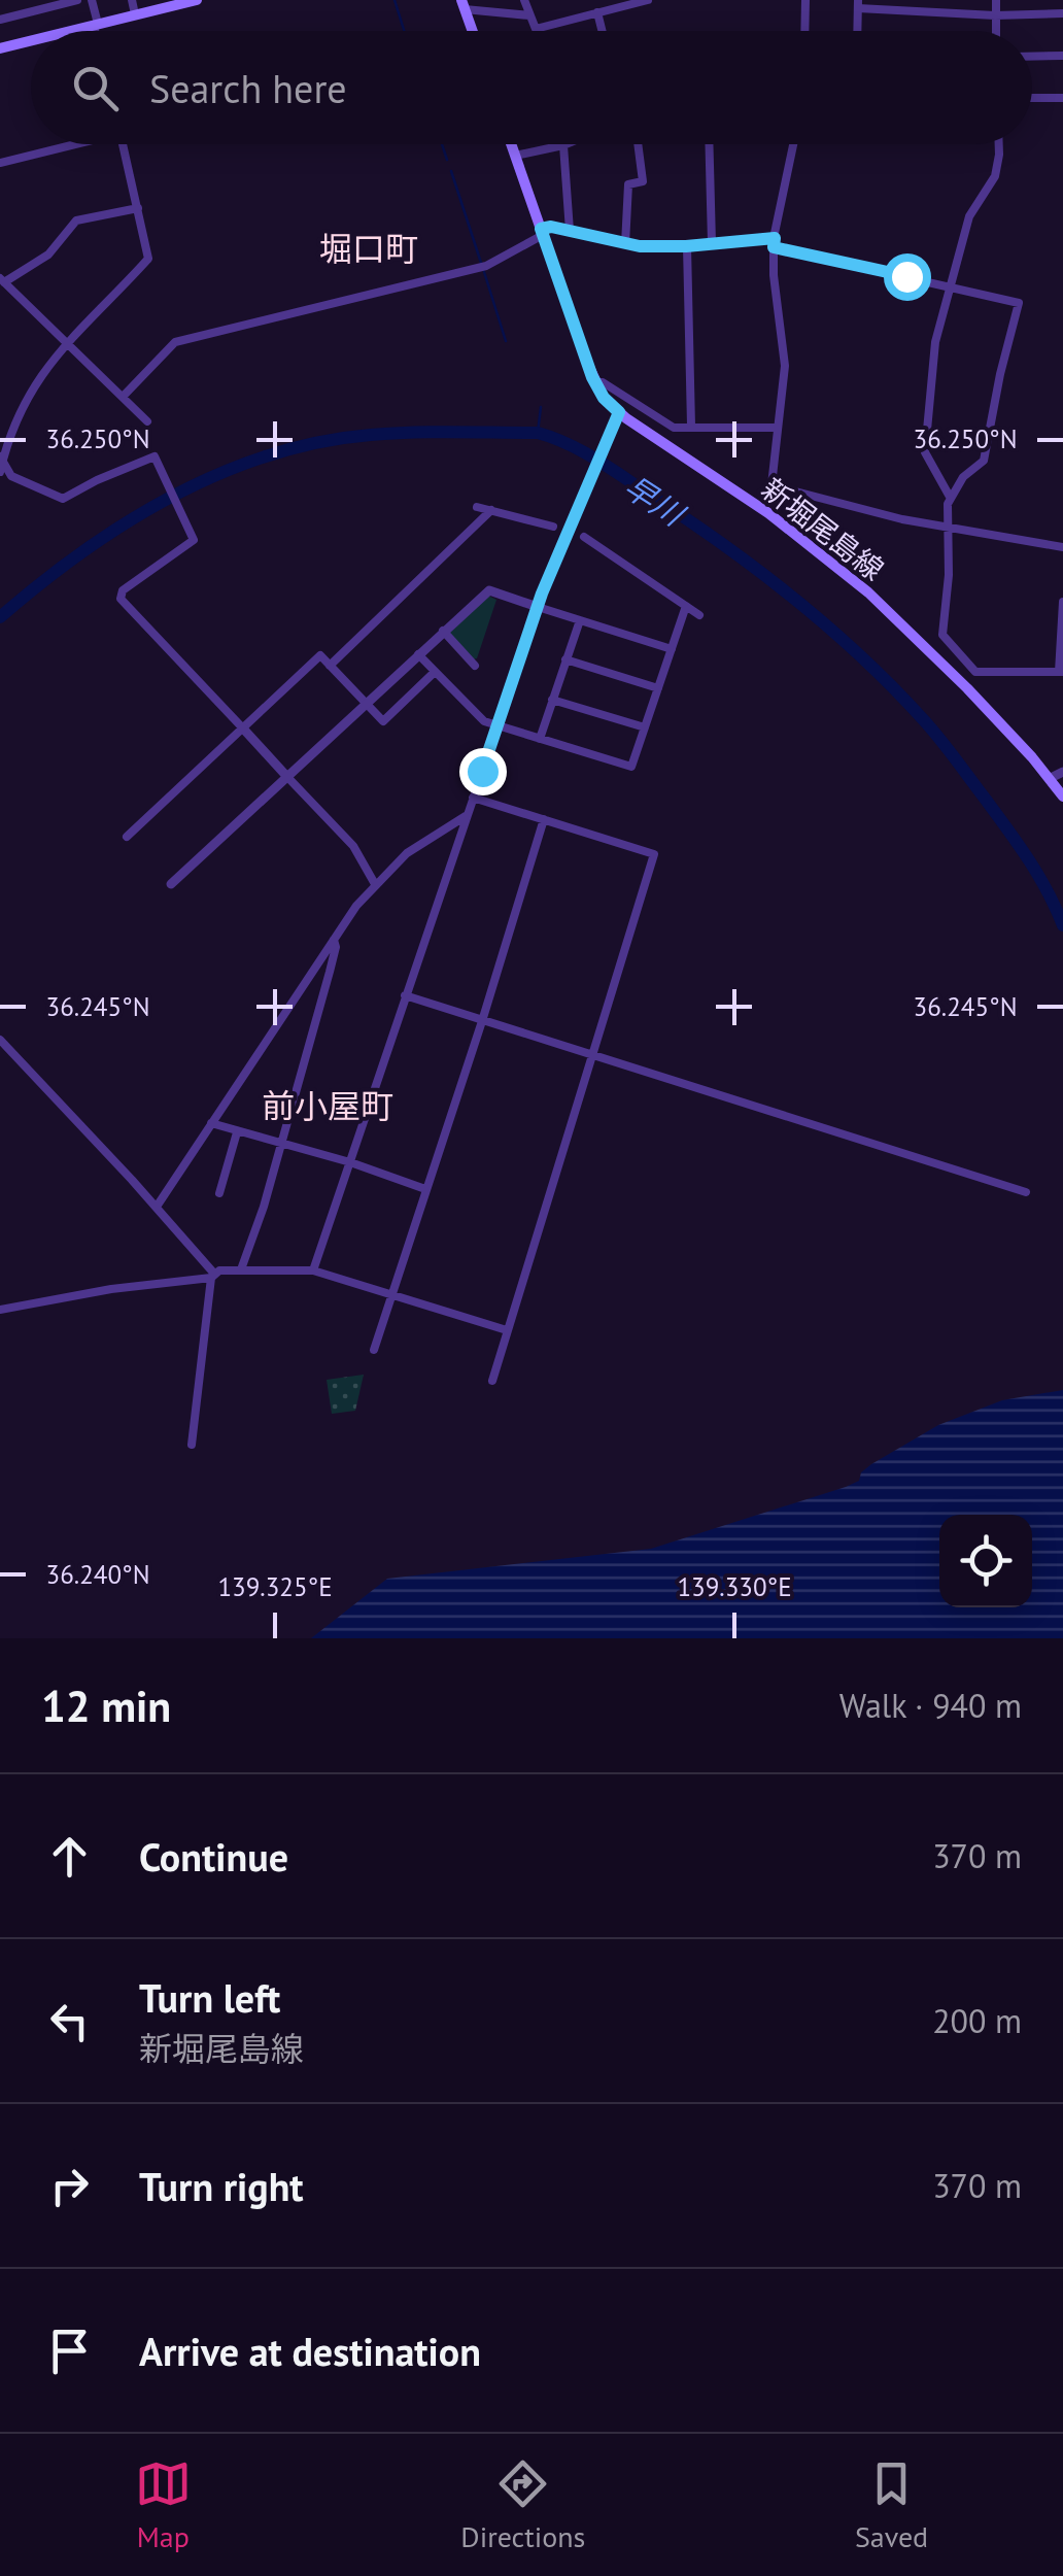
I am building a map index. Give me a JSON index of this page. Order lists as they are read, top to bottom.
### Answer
{
  "streets": {
    "main road": ["新堀尾島線"]
  },
  "districts": ["堀口町", "前小屋町"],
  "water": ["早川"],
  "page": {
    "search": "Search here",
    "heading": ["12 min", "Walk · 940 m"],
    "list": [
      ["Continue", "370 m"],
      ["Turn left", "新堀尾島線", "200 m"],
      ["Turn right", "370 m"],
      "Arrive at destination"
    ],
    "nav": ["Map", "Directions", "Saved"]
  },
  "coordinates": [
    "36.250°N",
    "36.245°N",
    "36.240°N",
    "139.325°E",
    "139.330°E"
  ]
}
